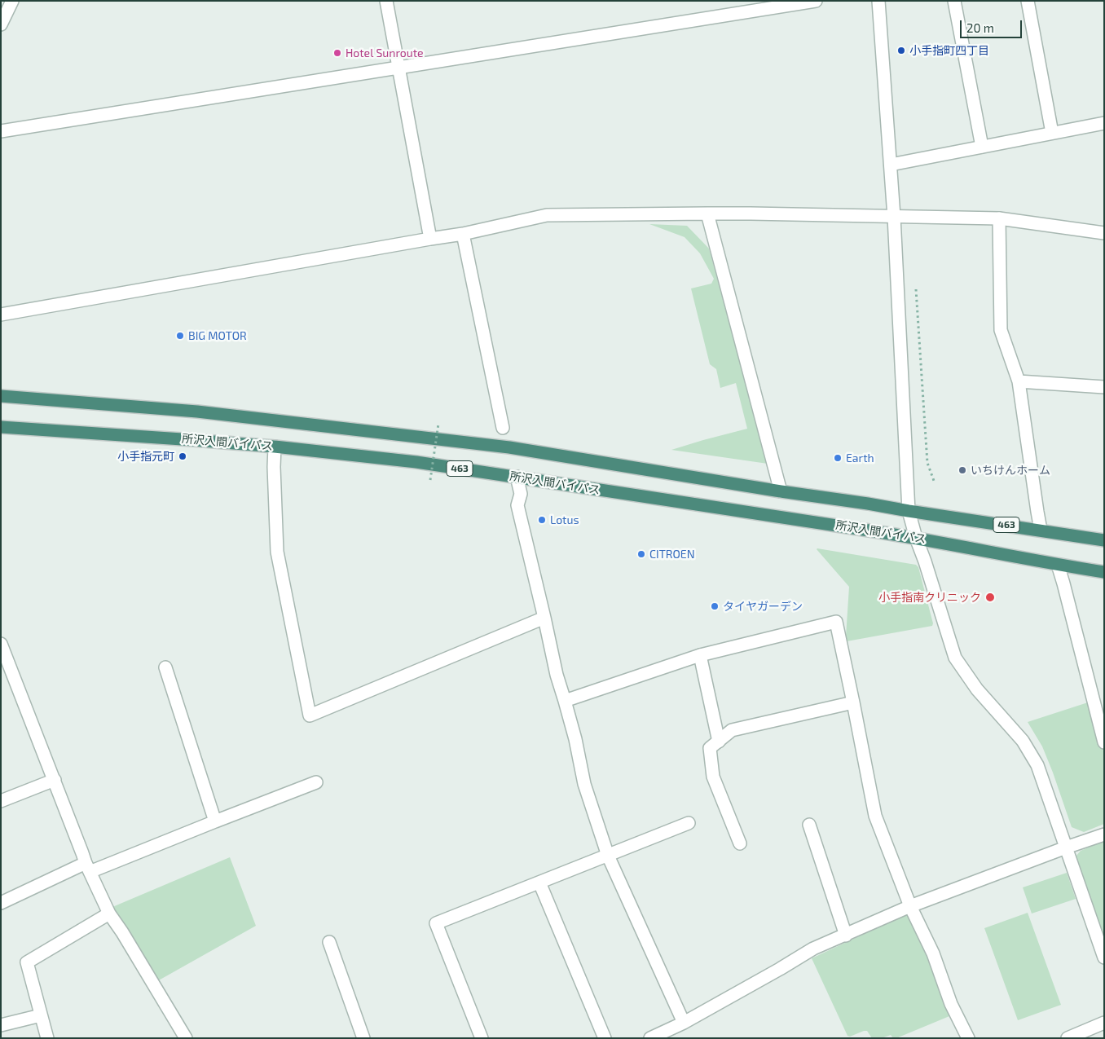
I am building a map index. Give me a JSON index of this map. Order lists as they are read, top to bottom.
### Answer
{
  "streets": {
    "highway": ["所沢入間バイパス", "463"]
  },
  "places": [
    "小手指町四丁目",
    "Hotel Sunroute",
    "BIG MOTOR",
    "小手指元町",
    "Earth",
    "いちけんホーム",
    "Lotus",
    "CITROEN",
    "小手指南クリニック",
    "タイヤガーデン"
  ],
  "scale_bar": "20 m"
}
